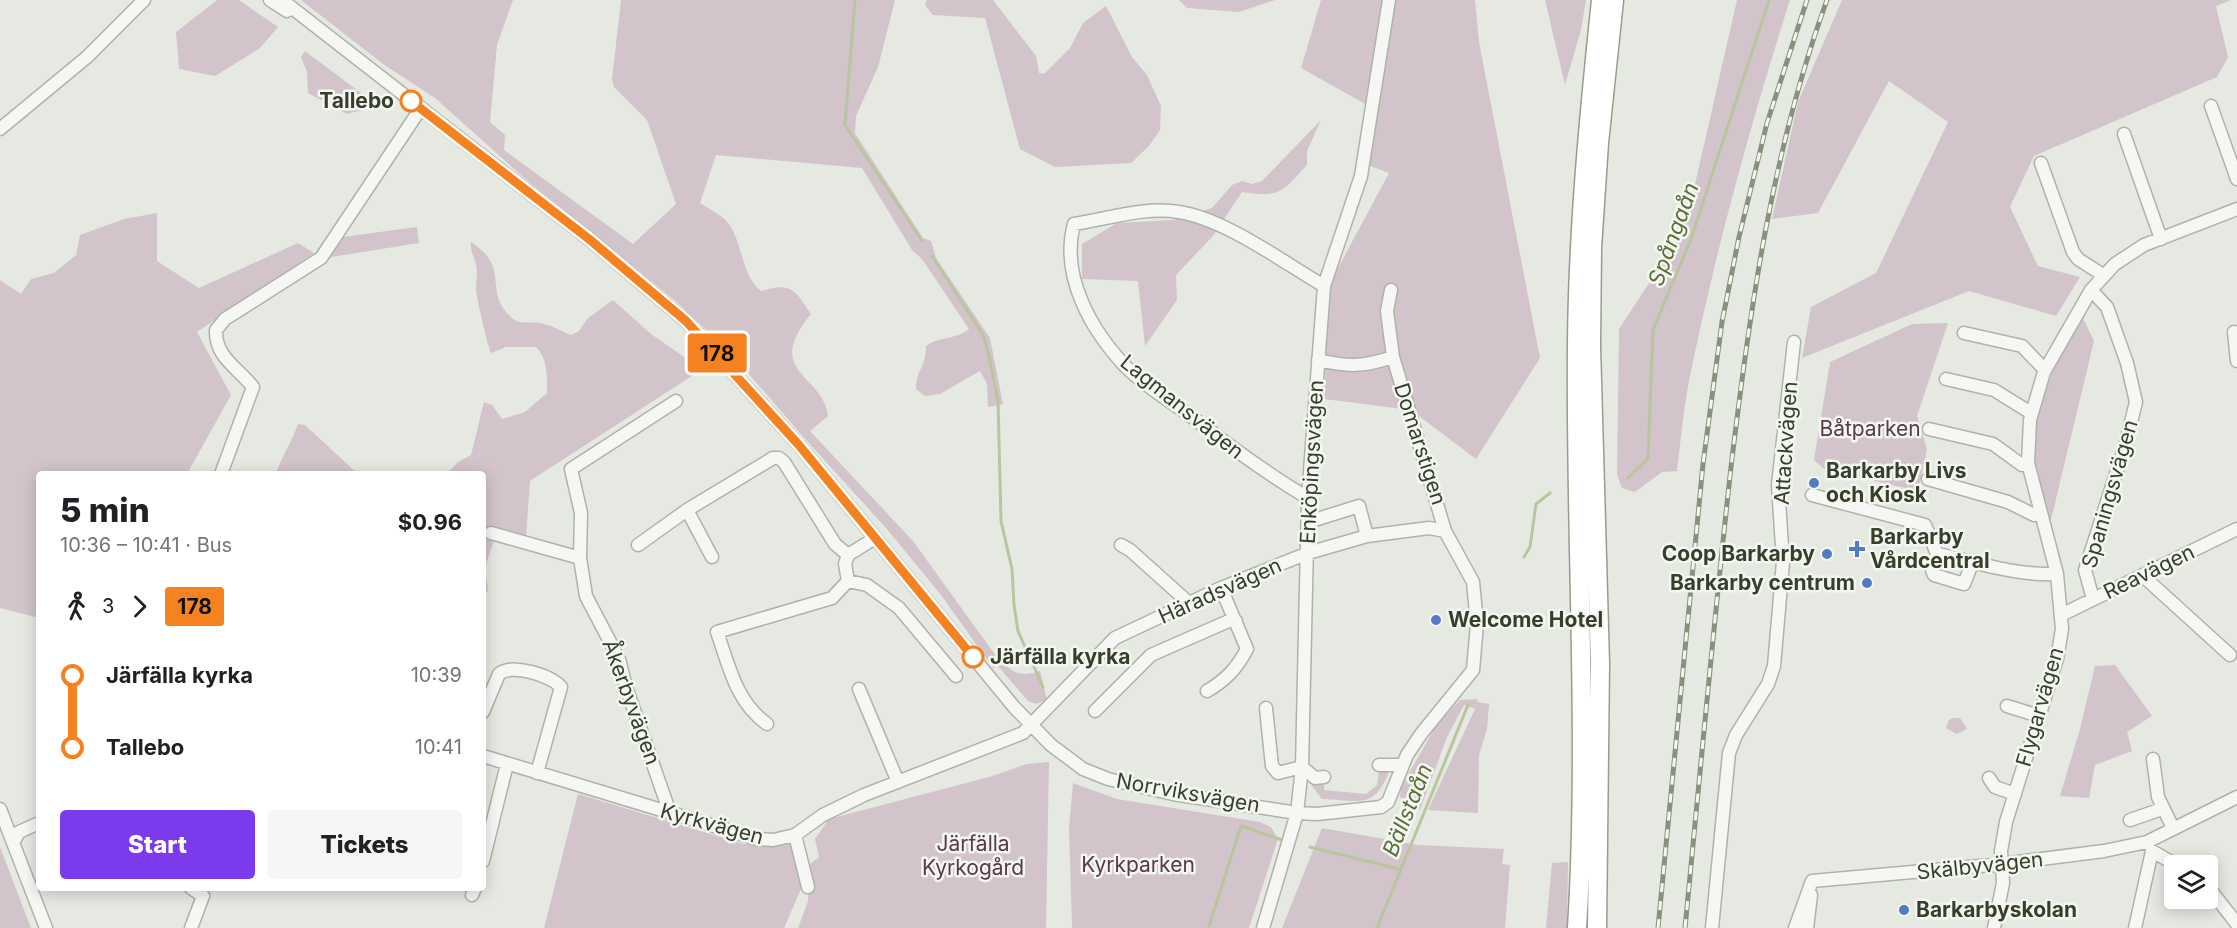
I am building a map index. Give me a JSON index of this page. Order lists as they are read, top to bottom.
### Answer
{
  "streets": {
    "street": [
      "Lagmansvägen",
      "Attackvägen",
      "Domarstigen",
      "Enköpingsvägen",
      "Spaningsvägen",
      "Reavägen",
      "Häradsvägen",
      "Åkerbyvägen",
      "Flygarvägen",
      "Norrviksvägen",
      "Kyrkvägen",
      "Skälbyvägen"
    ]
  },
  "crossings": [
    ["Lagmansvägen", "Enköpingsvägen"],
    ["Domarstigen", "Enköpingsvägen"],
    ["Domarstigen", "Häradsvägen"],
    ["Domarstigen", "Norrviksvägen"],
    ["Enköpingsvägen", "Häradsvägen"],
    ["Enköpingsvägen", "Norrviksvägen"],
    ["Spaningsvägen", "Reavägen"],
    ["Spaningsvägen", "Flygarvägen"],
    ["Reavägen", "Flygarvägen"],
    ["Häradsvägen", "Norrviksvägen"],
    ["Häradsvägen", "Kyrkvägen"],
    ["Åkerbyvägen", "Kyrkvägen"],
    ["Flygarvägen", "Skälbyvägen"],
    ["Norrviksvägen", "Kyrkvägen"]
  ],
  "water": ["Spångaån", "Bällstaån"],
  "parks": ["Båtparken", "Järfälla Kyrkogård", "Kyrkparken"],
  "places": {
    "other": [
      "Tallebo",
      "Barkarby Livs och Kiosk",
      "Coop Barkarby",
      "Barkarby centrum",
      "Welcome Hotel",
      "Järfälla kyrka",
      "Barkarbyskolan"
    ],
    "health": ["Barkarby Vårdcentral"]
  },
  "lines": ["bus line 178"],
  "page": {
    "on_map": "178",
    "heading": ["5 min", "10:36 – 10:41 · Bus", "$0.96"],
    "legs": ["3", "178"],
    "list": [
      {
        "name": "Järfälla kyrka",
        "value": "10:39"
      },
      {
        "name": "Tallebo",
        "value": "10:41"
      }
    ],
    "buttons": ["Start", "Tickets"]
  }
}
